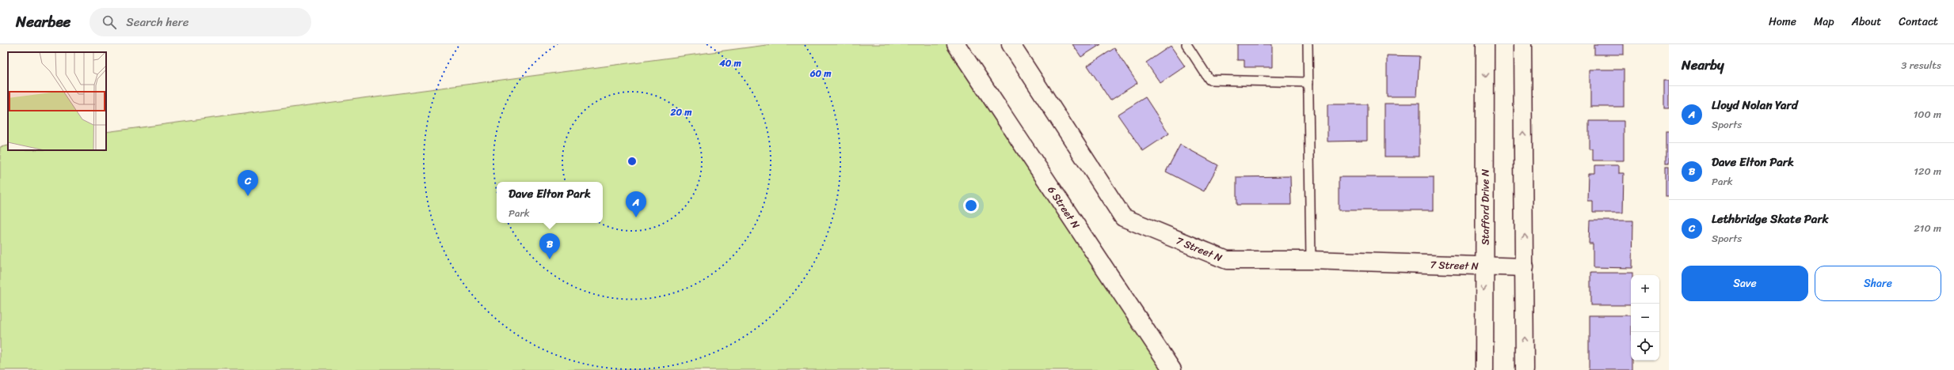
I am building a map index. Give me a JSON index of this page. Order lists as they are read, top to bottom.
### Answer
{
  "streets": {
    "street": ["6 Street N", "Stafford Drive N", "7 Street N"]
  },
  "crossings": [
    ["Stafford Drive N", "7 Street N"]
  ],
  "page": {
    "header": "Nearbee",
    "search": "Search here",
    "nav": [
      "Home",
      "Map",
      "About",
      "Contact"
    ],
    "heading": ["Nearby", "3 results"],
    "list": [
      {
        "mark": "A",
        "name": "Lloyd Nolan Yard",
        "note": "Sports",
        "value": "100 m"
      },
      {
        "mark": "B",
        "name": "Dave Elton Park",
        "note": "Park",
        "value": "120 m"
      },
      {
        "mark": "C",
        "name": "Lethbridge Skate Park",
        "note": "Sports",
        "value": "210 m"
      }
    ],
    "pins": ["C", "A", "B"],
    "popup": ["Dave Elton Park", "Park"],
    "buttons": ["Save", "Share"],
    "map_buttons": ["+", "−"]
  },
  "rings": ["40 m", "60 m", "20 m"]
}
